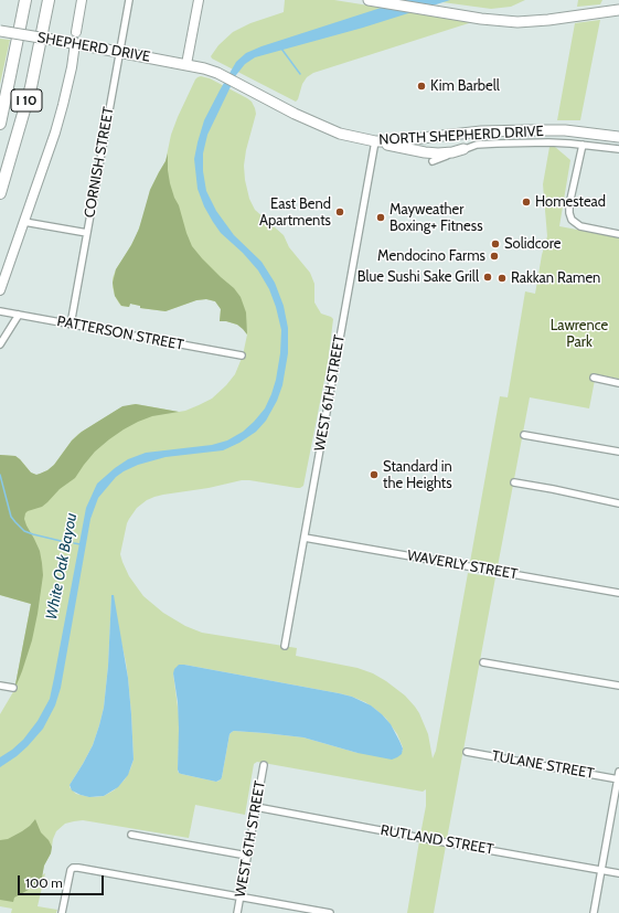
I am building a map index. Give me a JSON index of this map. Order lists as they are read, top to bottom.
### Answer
{
  "streets": {
    "highway": ["I 10"],
    "main road": ["SHEPHERD DRIVE", "NORTH SHEPHERD DRIVE"],
    "street": [
      "CORNISH STREET",
      "PATTERSON STREET",
      "WEST 6TH STREET",
      "WAVERLY STREET",
      "TULANE STREET",
      "RUTLAND STREET"
    ]
  },
  "crossings": [
    ["SHEPHERD DRIVE", "NORTH SHEPHERD DRIVE"],
    ["SHEPHERD DRIVE", "CORNISH STREET"],
    ["NORTH SHEPHERD DRIVE", "WEST 6TH STREET"],
    ["CORNISH STREET", "PATTERSON STREET"],
    ["WEST 6TH STREET", "WAVERLY STREET"],
    ["WEST 6TH STREET", "RUTLAND STREET"]
  ],
  "water": ["White Oak Bayou"],
  "parks": ["Lawrence Park"],
  "places": [
    "Kim Barbell",
    "Homestead",
    "East Bend Apartments",
    "Mayweather Boxing+ Fitness",
    "Solidcore",
    "Mendocino Farms",
    "Blue Sushi Sake Grill",
    "Rakkan Ramen",
    "Standard in the Heights"
  ],
  "scale_bar": "100 m"
}
